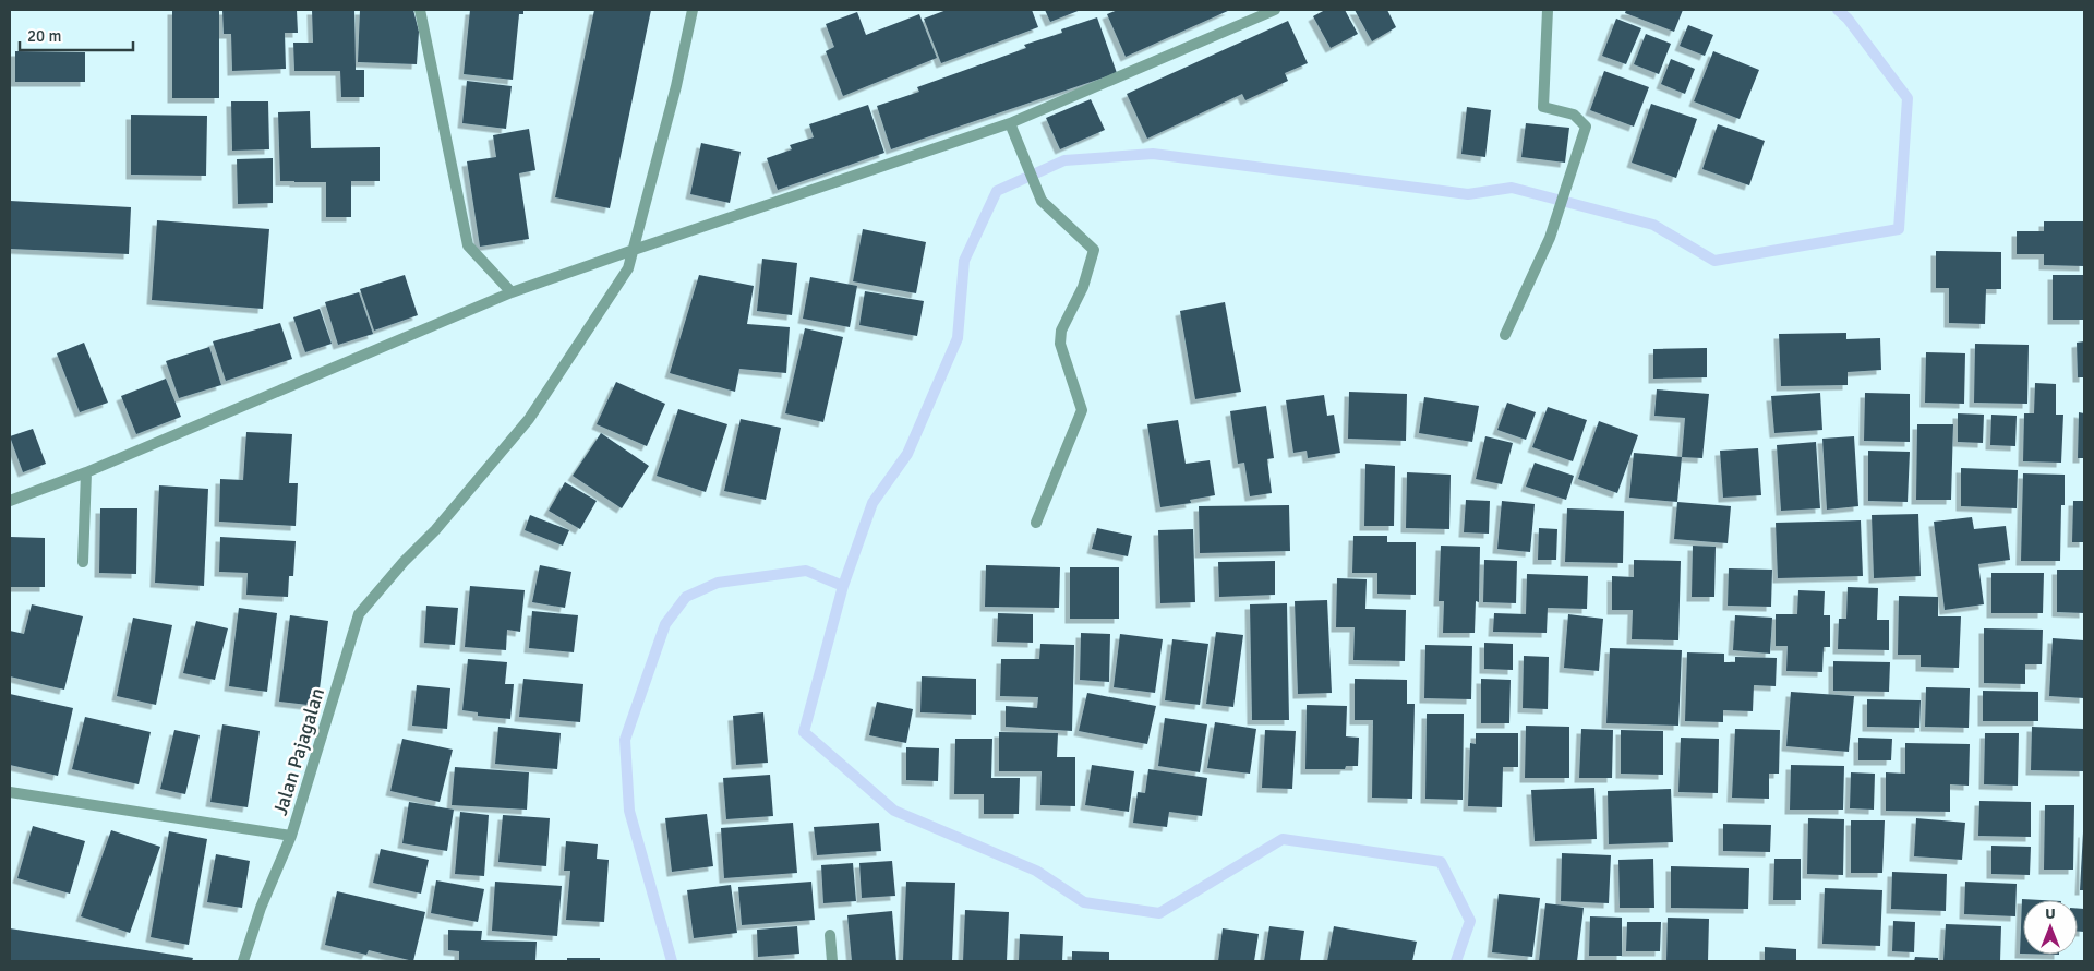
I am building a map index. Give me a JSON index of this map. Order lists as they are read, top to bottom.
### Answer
{
  "streets": {
    "street": ["Jalan Pajagalan"]
  },
  "scale_bar": "20 m",
  "north": "top"
}
